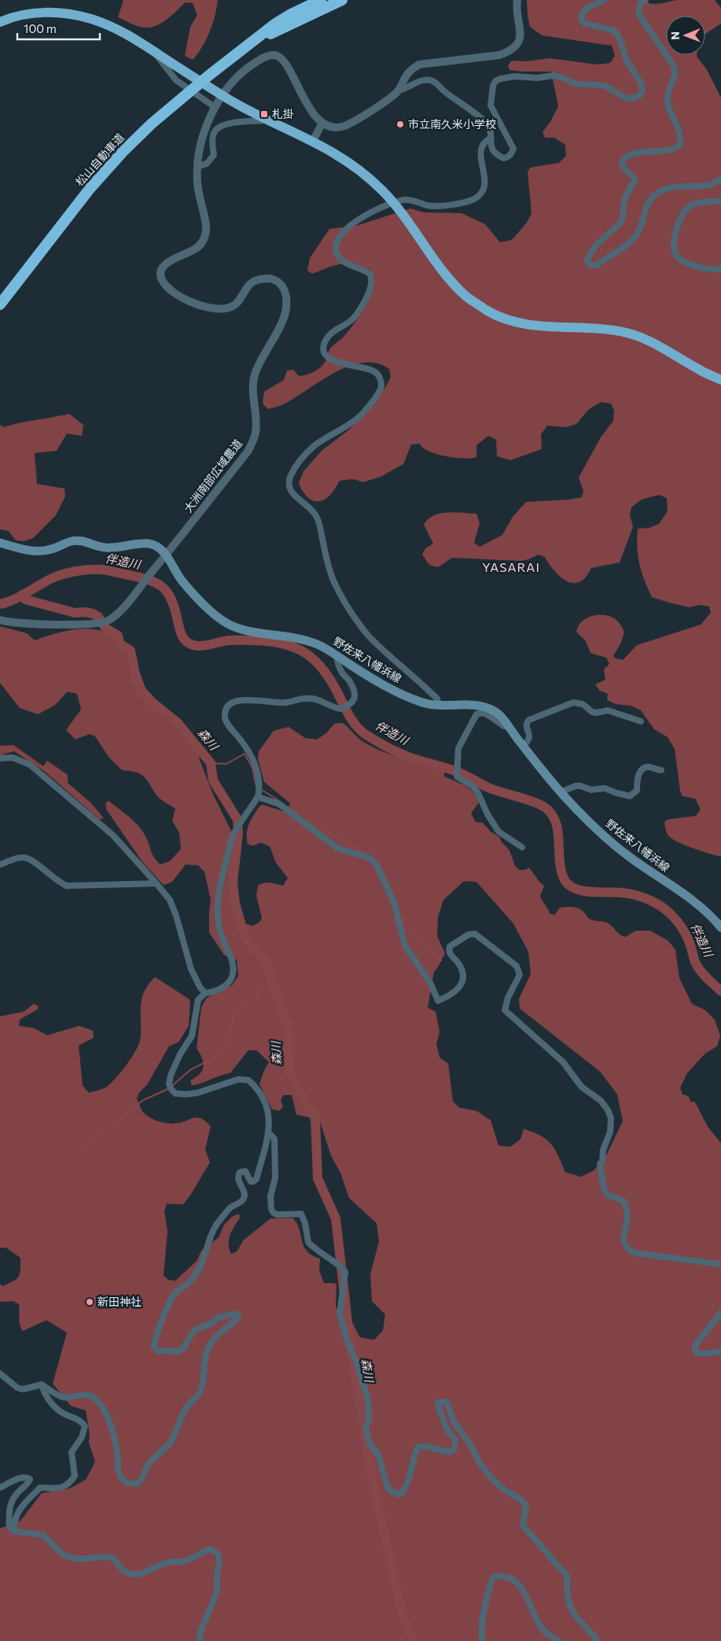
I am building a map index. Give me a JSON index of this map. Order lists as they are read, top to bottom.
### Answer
{
  "streets": {
    "highway": ["松山自動車道"],
    "main road": ["野佐来八幡浜線"],
    "street": ["大洲南部広域農道"]
  },
  "crossings": [
    ["大洲南部広域農道", "野佐来八幡浜線"]
  ],
  "districts": ["YASARAI"],
  "water": ["伴造川", "森川"],
  "places": {
    "transit": ["札掛"],
    "other": ["市立南久米小学校", "新田神社"]
  },
  "scale_bar": "100 m",
  "north": "left"
}
